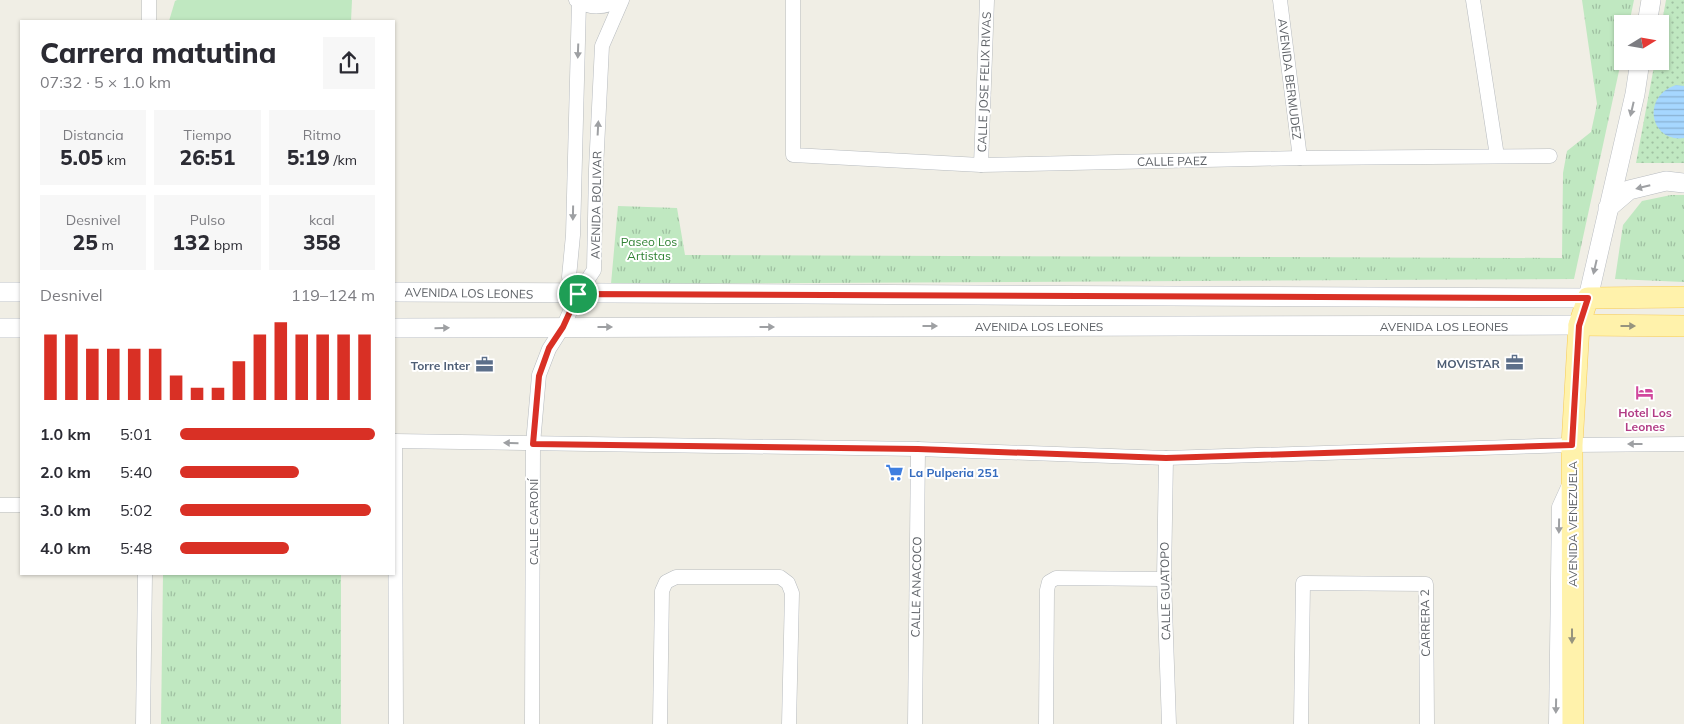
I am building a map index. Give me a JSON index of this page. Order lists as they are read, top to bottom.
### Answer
{
  "streets": {
    "main road": ["AVENIDA LOS LEONES", "AVENIDA VENEZUELA"],
    "street": [
      "AVENIDA BERMUDEZ",
      "CALLE JOSE FELIX RIVAS",
      "CALLE PAEZ",
      "AVENIDA BOLIVAR",
      "CALLE CARONÍ",
      "CALLE ANACOCO",
      "CALLE GUATOPO",
      "CARRERA 2"
    ]
  },
  "crossings": [
    ["AVENIDA BERMUDEZ", "CALLE PAEZ"],
    ["CALLE JOSE FELIX RIVAS", "CALLE PAEZ"],
    ["AVENIDA BOLIVAR", "AVENIDA LOS LEONES"],
    ["AVENIDA BOLIVAR", "CALLE CARONÍ"],
    ["AVENIDA LOS LEONES", "CALLE CARONÍ"],
    ["AVENIDA LOS LEONES", "AVENIDA VENEZUELA"]
  ],
  "parks": ["Paseo Los Artistas"],
  "places": {
    "office": ["MOVISTAR", "Torre Inter"],
    "hotel": ["Hotel Los Leones"],
    "supermarket": ["La Pulperia 251"]
  },
  "north": "right",
  "page": {
    "heading": ["Carrera matutina", "07:32 · 5 × 1.0 km"],
    "stats": [
      ["Distancia", "5.05 km"],
      ["Tiempo", "26:51"],
      ["Ritmo", "5:19 /km"],
      ["Desnivel", "25 m"],
      ["Pulso", "132 bpm"],
      ["kcal", "358"]
    ],
    "chart": ["Desnivel", "119–124 m"],
    "list": [
      {
        "name": "1.0 km",
        "note": "5:01"
      },
      {
        "name": "2.0 km",
        "note": "5:40"
      },
      {
        "name": "3.0 km",
        "note": "5:02"
      },
      {
        "name": "4.0 km",
        "note": "5:48"
      }
    ]
  }
}
